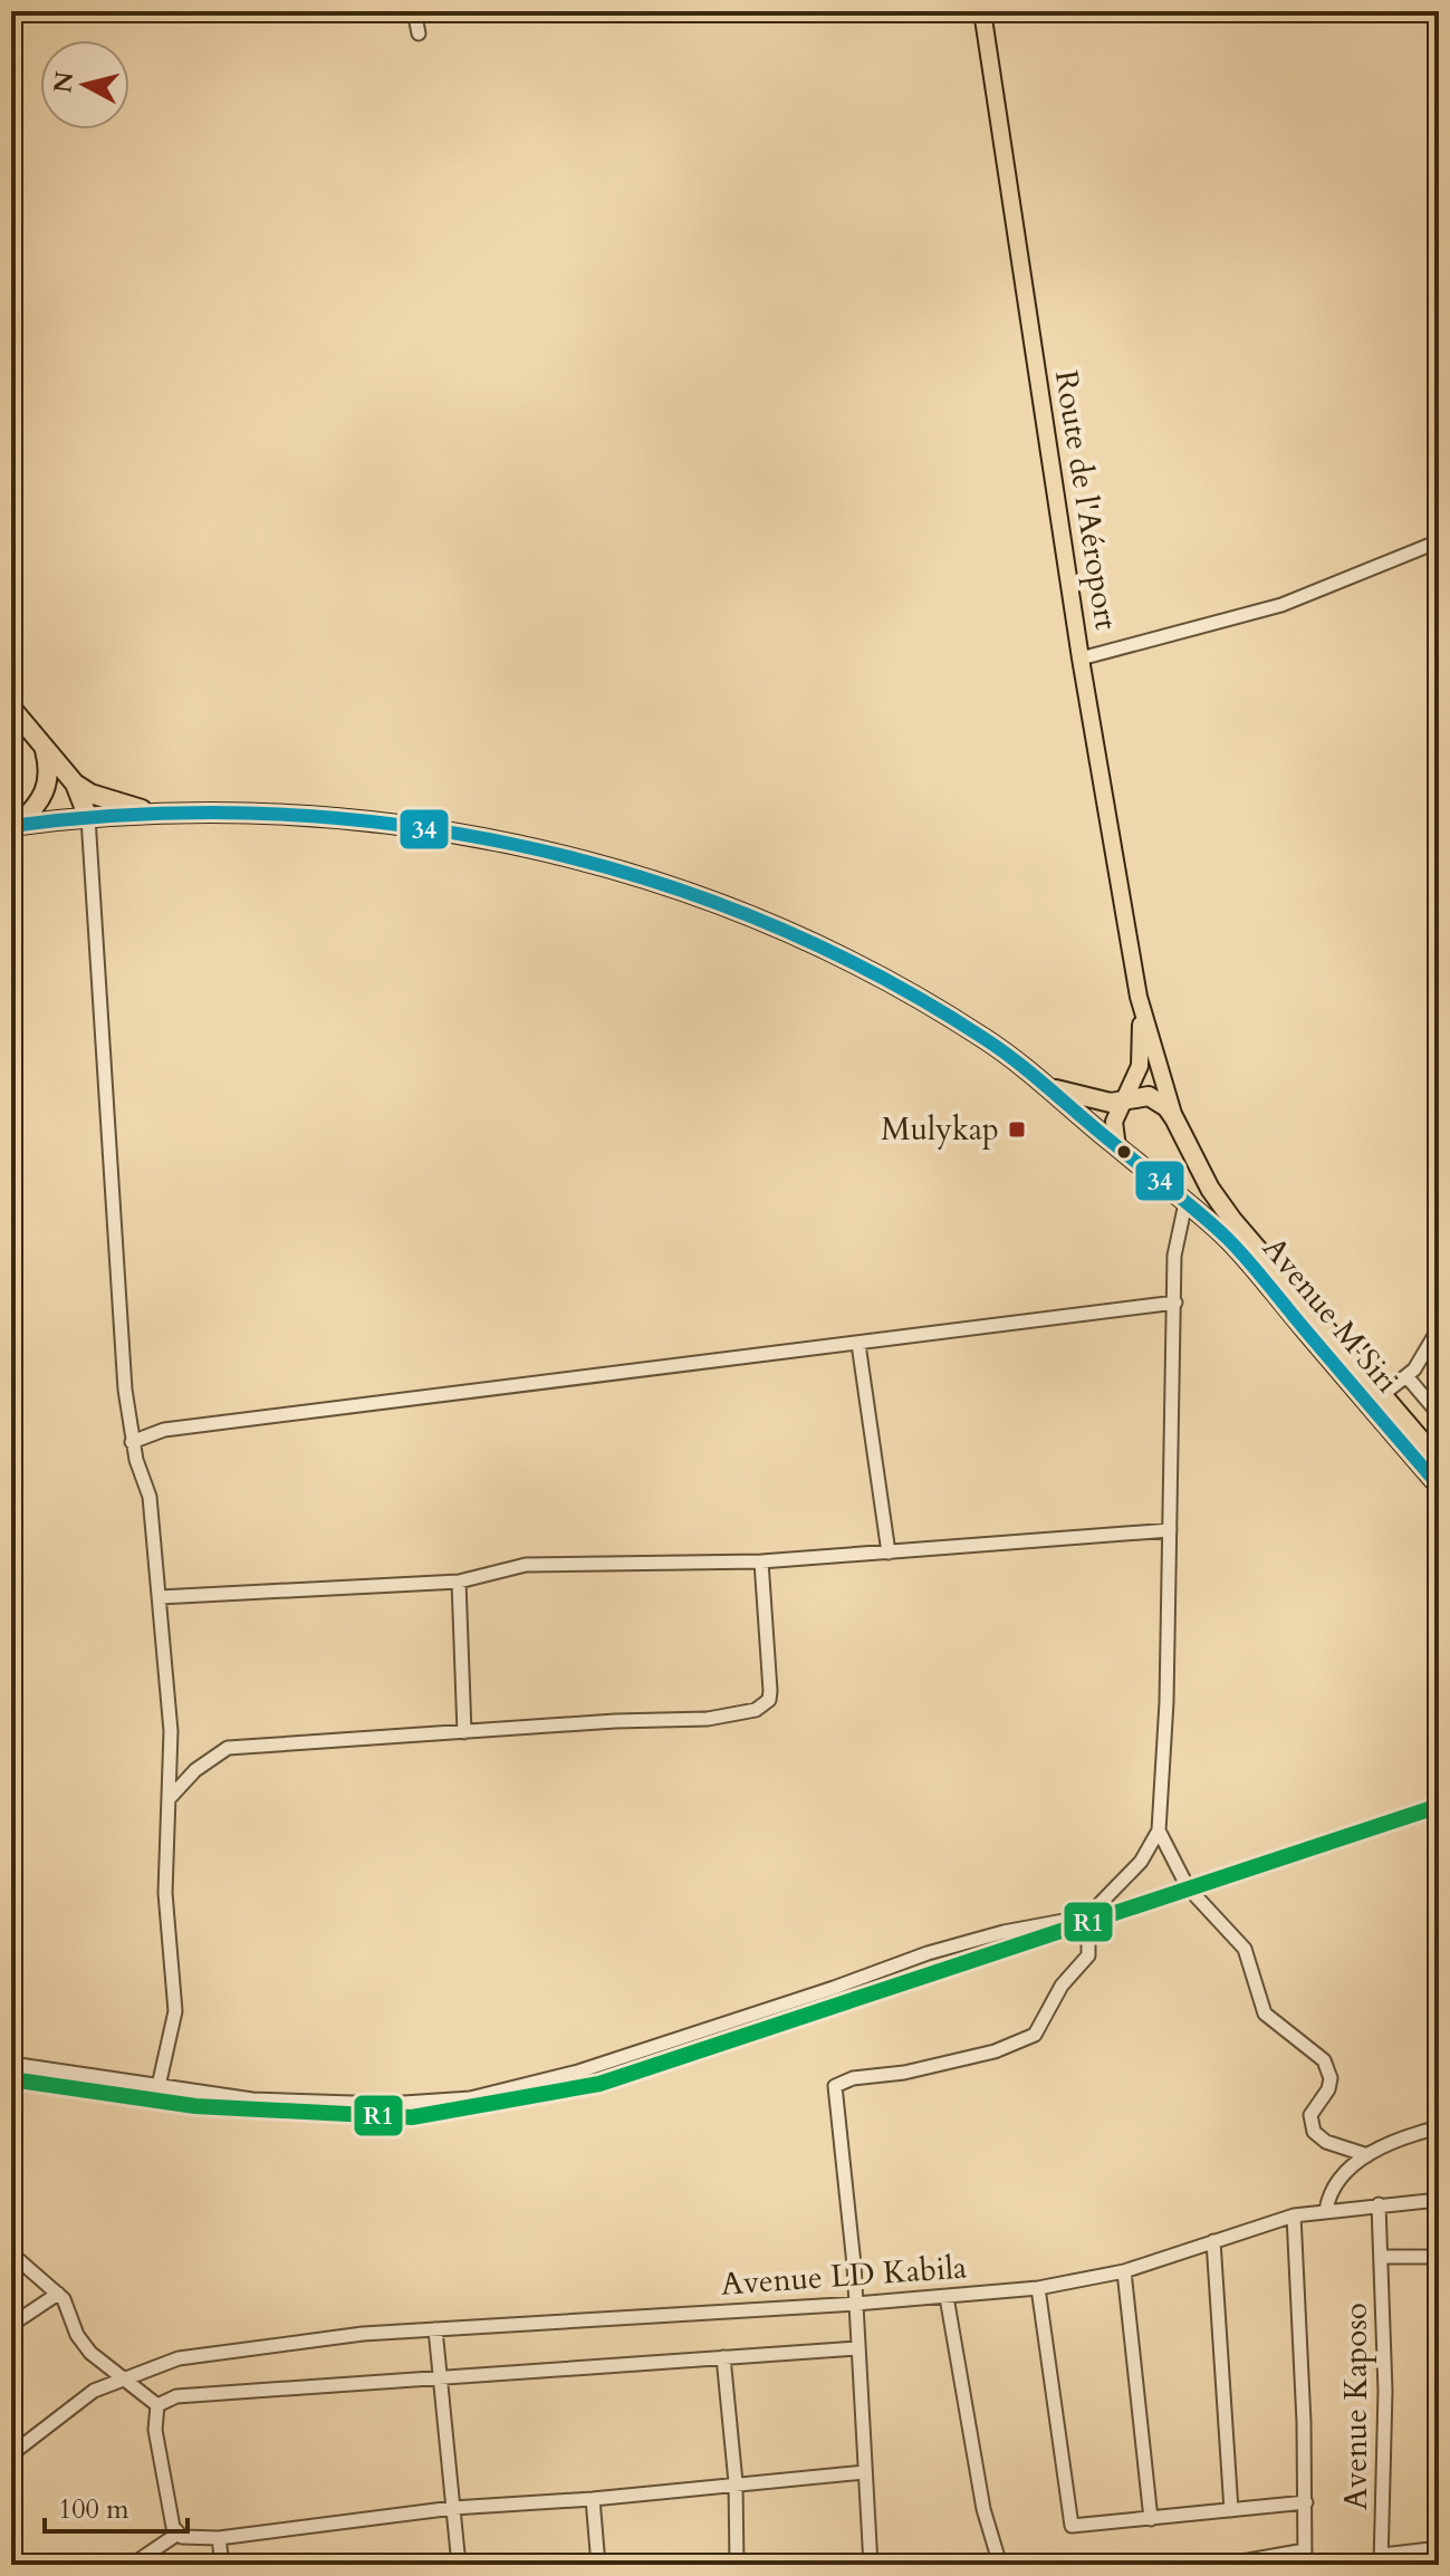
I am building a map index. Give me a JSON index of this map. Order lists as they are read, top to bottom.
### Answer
{
  "streets": {
    "highway": ["Avenue M'Siri"],
    "main road": ["Route de l'Aéroport"],
    "street": ["Avenue LD Kabila", "Avenue Kaposo"]
  },
  "crossings": [
    ["Route de l'Aéroport", "Avenue M'Siri"],
    ["Avenue LD Kabila", "Avenue Kaposo"]
  ],
  "places": {
    "transit": ["Mulykap"]
  },
  "lines": ["transit line 34", "transit line R1"],
  "scale_bar": "100 m",
  "north": "left"
}
